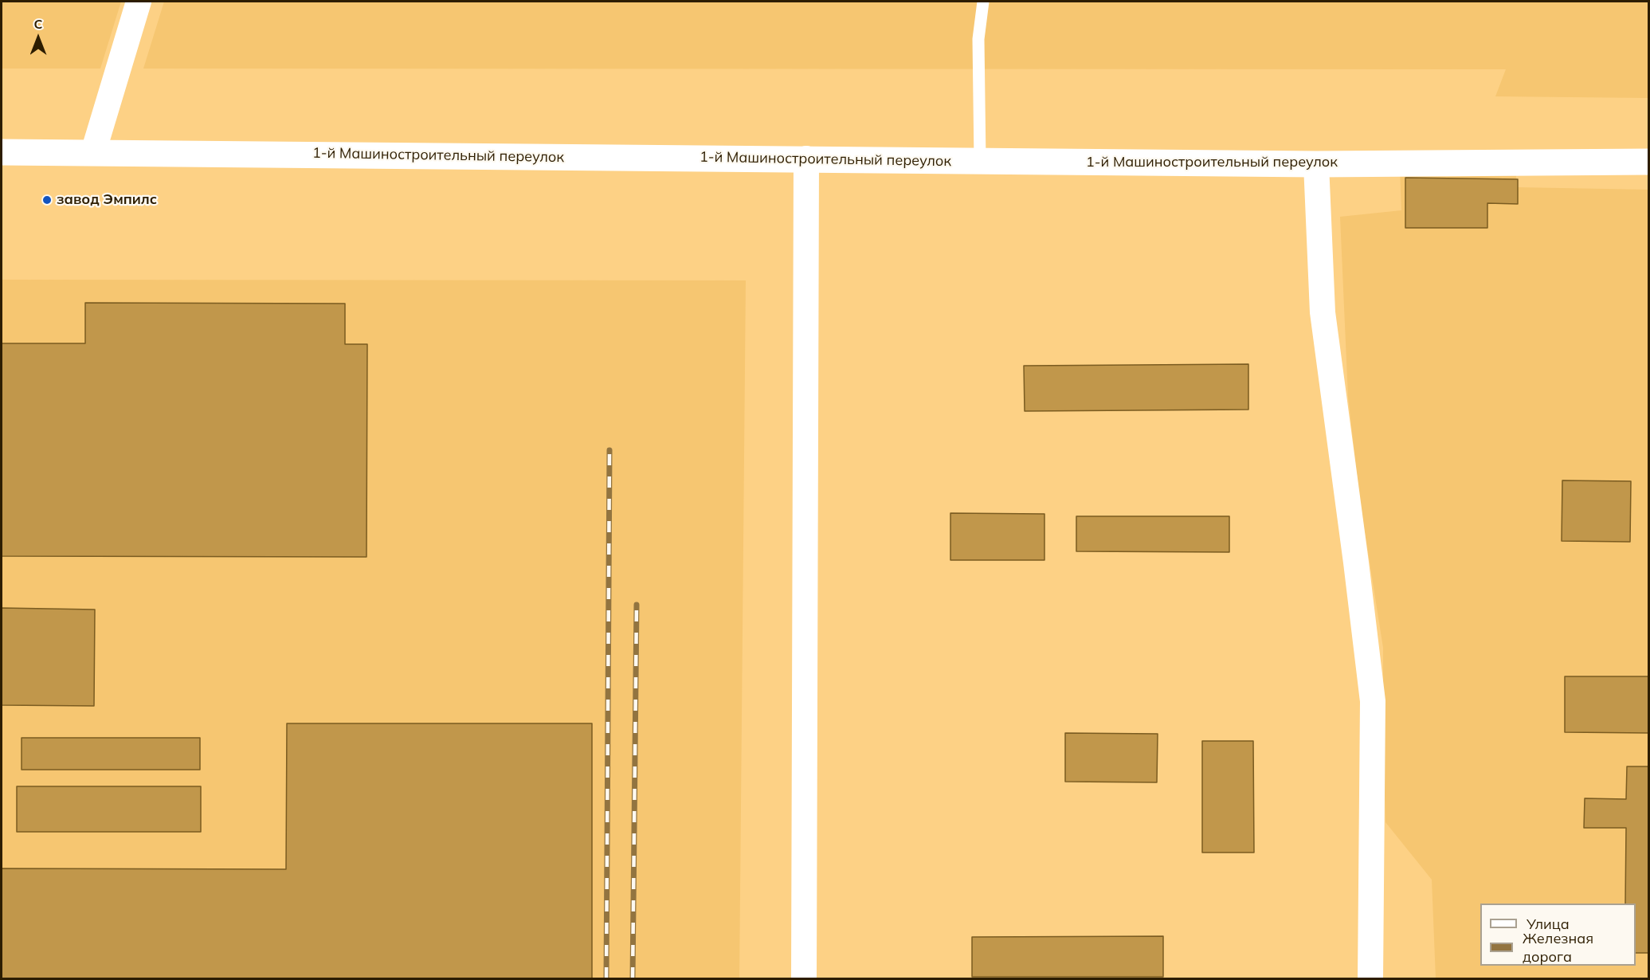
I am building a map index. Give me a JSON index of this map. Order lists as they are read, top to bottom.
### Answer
{
  "streets": {
    "street": ["1-й Машиностроительный переулок"]
  },
  "places": ["завод Эмпилс"],
  "legend": ["Улица", "Железная дорога"],
  "north": "top"
}
